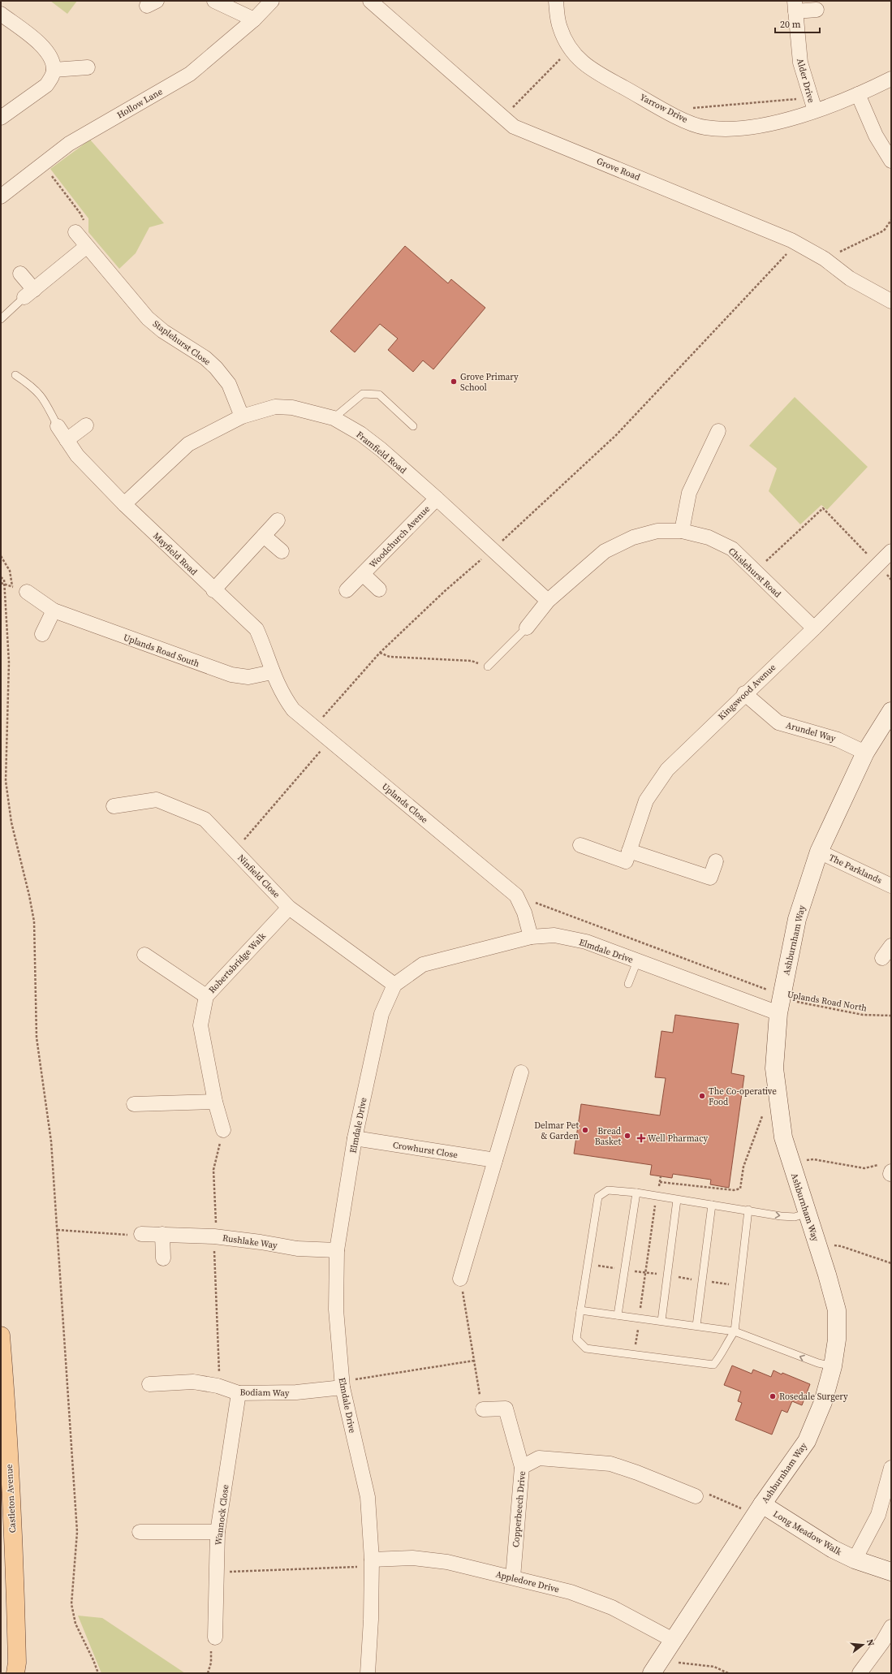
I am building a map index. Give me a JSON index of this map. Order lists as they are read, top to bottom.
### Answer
{
  "streets": {
    "main road": ["Castleton Avenue"],
    "street": [
      "Alder Drive",
      "Hollow Lane",
      "Yarrow Drive",
      "Grove Road",
      "Staplehurst Close",
      "Framfield Road",
      "Woodchurch Avenue",
      "Mayfield Road",
      "Chislehurst Road",
      "Uplands Road South",
      "Kingswood Avenue",
      "Arundel Way",
      "Uplands Close",
      "The Parklands",
      "Ninfield Close",
      "Ashburnham Way",
      "Elmdale Drive",
      "Robertsbridge Walk",
      "Crowhurst Close",
      "Rushlake Way",
      "Bodiam Way",
      "Copperbeech Drive",
      "Wannock Close",
      "Long Meadow Walk",
      "Appledore Drive"
    ],
    "path": ["Uplands Road North"]
  },
  "crossings": [
    ["Alder Drive", "Yarrow Drive"],
    ["Staplehurst Close", "Framfield Road"],
    ["Framfield Road", "Woodchurch Avenue"],
    ["Framfield Road", "Mayfield Road"],
    ["Framfield Road", "Chislehurst Road"],
    ["Mayfield Road", "Uplands Road South"],
    ["Mayfield Road", "Uplands Close"],
    ["Chislehurst Road", "Kingswood Avenue"],
    ["Uplands Road South", "Uplands Close"],
    ["Kingswood Avenue", "Arundel Way"],
    ["Arundel Way", "Ashburnham Way"],
    ["Uplands Close", "Elmdale Drive"],
    ["The Parklands", "Ashburnham Way"],
    ["Ninfield Close", "Elmdale Drive"],
    ["Ninfield Close", "Robertsbridge Walk"],
    ["Ashburnham Way", "Elmdale Drive"],
    ["Ashburnham Way", "Uplands Road North"],
    ["Ashburnham Way", "Long Meadow Walk"],
    ["Ashburnham Way", "Appledore Drive"],
    ["Elmdale Drive", "Uplands Road North"],
    ["Elmdale Drive", "Crowhurst Close"],
    ["Elmdale Drive", "Rushlake Way"],
    ["Elmdale Drive", "Bodiam Way"],
    ["Elmdale Drive", "Appledore Drive"],
    ["Bodiam Way", "Wannock Close"],
    ["Copperbeech Drive", "Appledore Drive"]
  ],
  "places": {
    "other": [
      "Grove Primary School",
      "The Co-operative Food",
      "Delmar Pet & Garden",
      "Bread Basket",
      "Rosedale Surgery"
    ],
    "health": ["Well Pharmacy"]
  },
  "scale_bar": "20 m",
  "north": "right"
}
